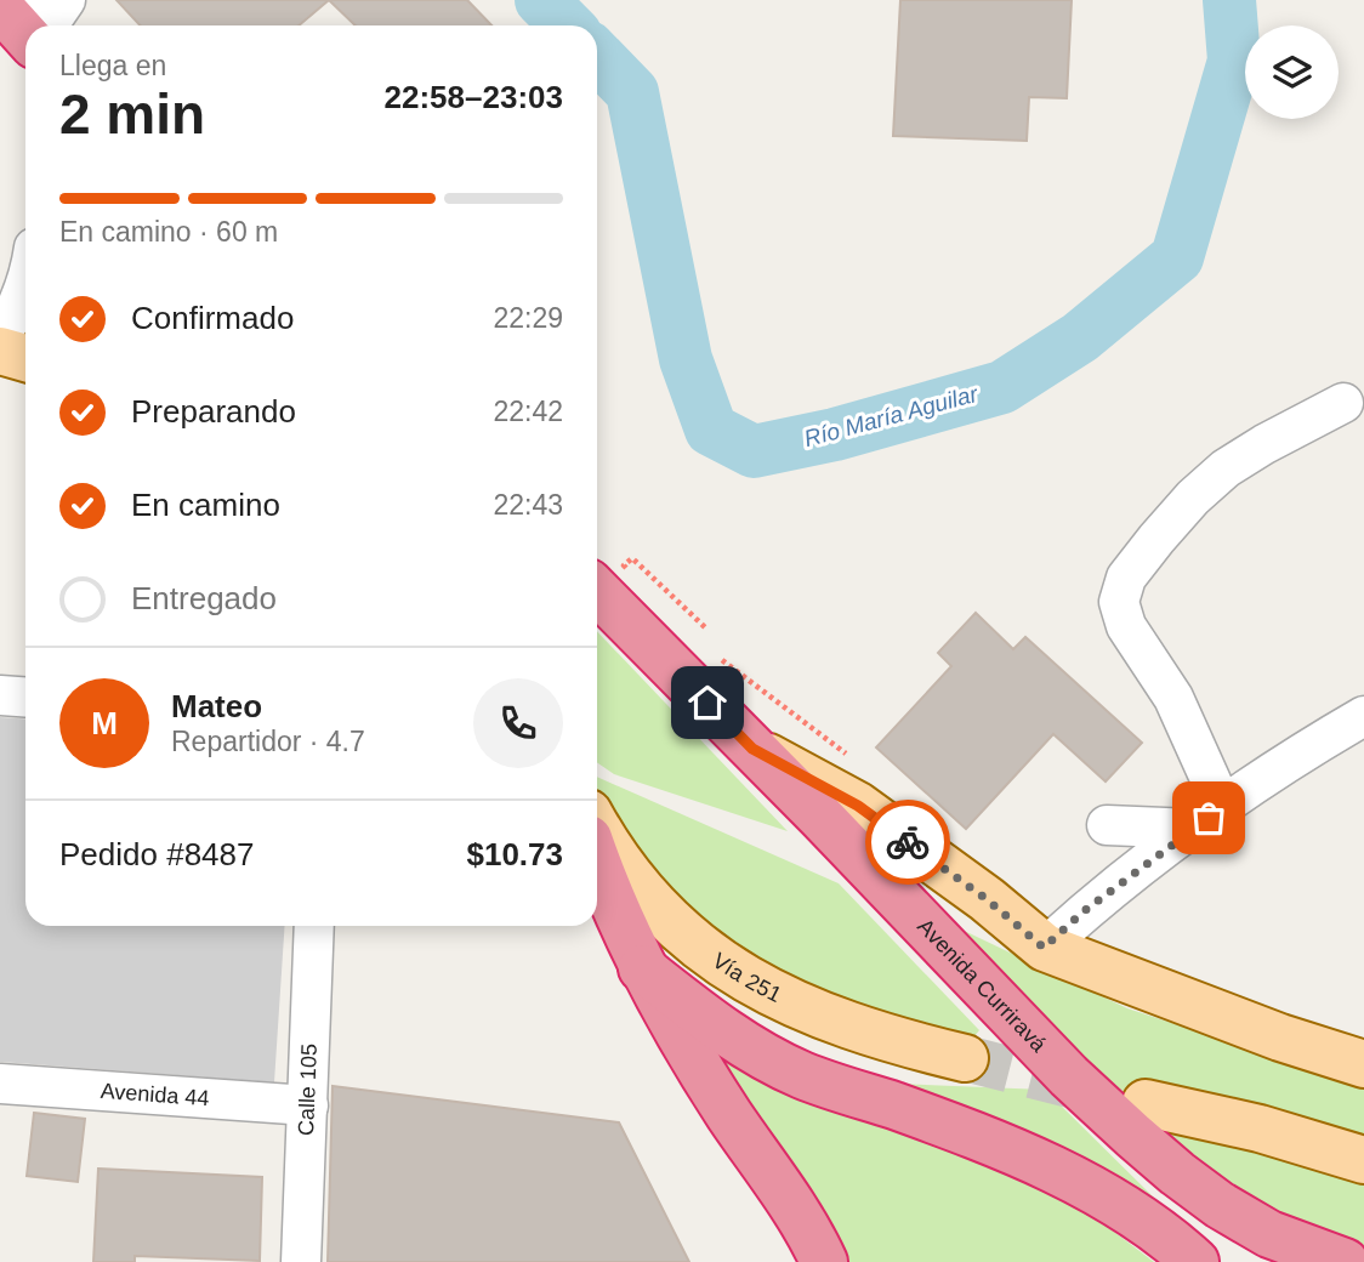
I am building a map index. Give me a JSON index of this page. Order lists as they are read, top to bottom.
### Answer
{
  "streets": {
    "highway": ["Avenida Curriravá"],
    "main road": ["Vía 251"],
    "street": ["Calle 105", "Avenida 44"]
  },
  "crossings": [
    ["Calle 105", "Avenida 44"]
  ],
  "water": ["Río María Aguilar"],
  "page": {
    "heading": ["2 min", "Llega en", "22:58–23:03"],
    "panel": [
      "Mateo",
      "Repartidor · 4.7",
      "Pedido #8487",
      "$10.73"
    ],
    "bar": "En camino · 60 m",
    "list": [
      ["Confirmado", "22:29"],
      ["Preparando", "22:42"],
      ["En camino", "22:43"],
      "Entregado"
    ],
    "round": "M"
  }
}
